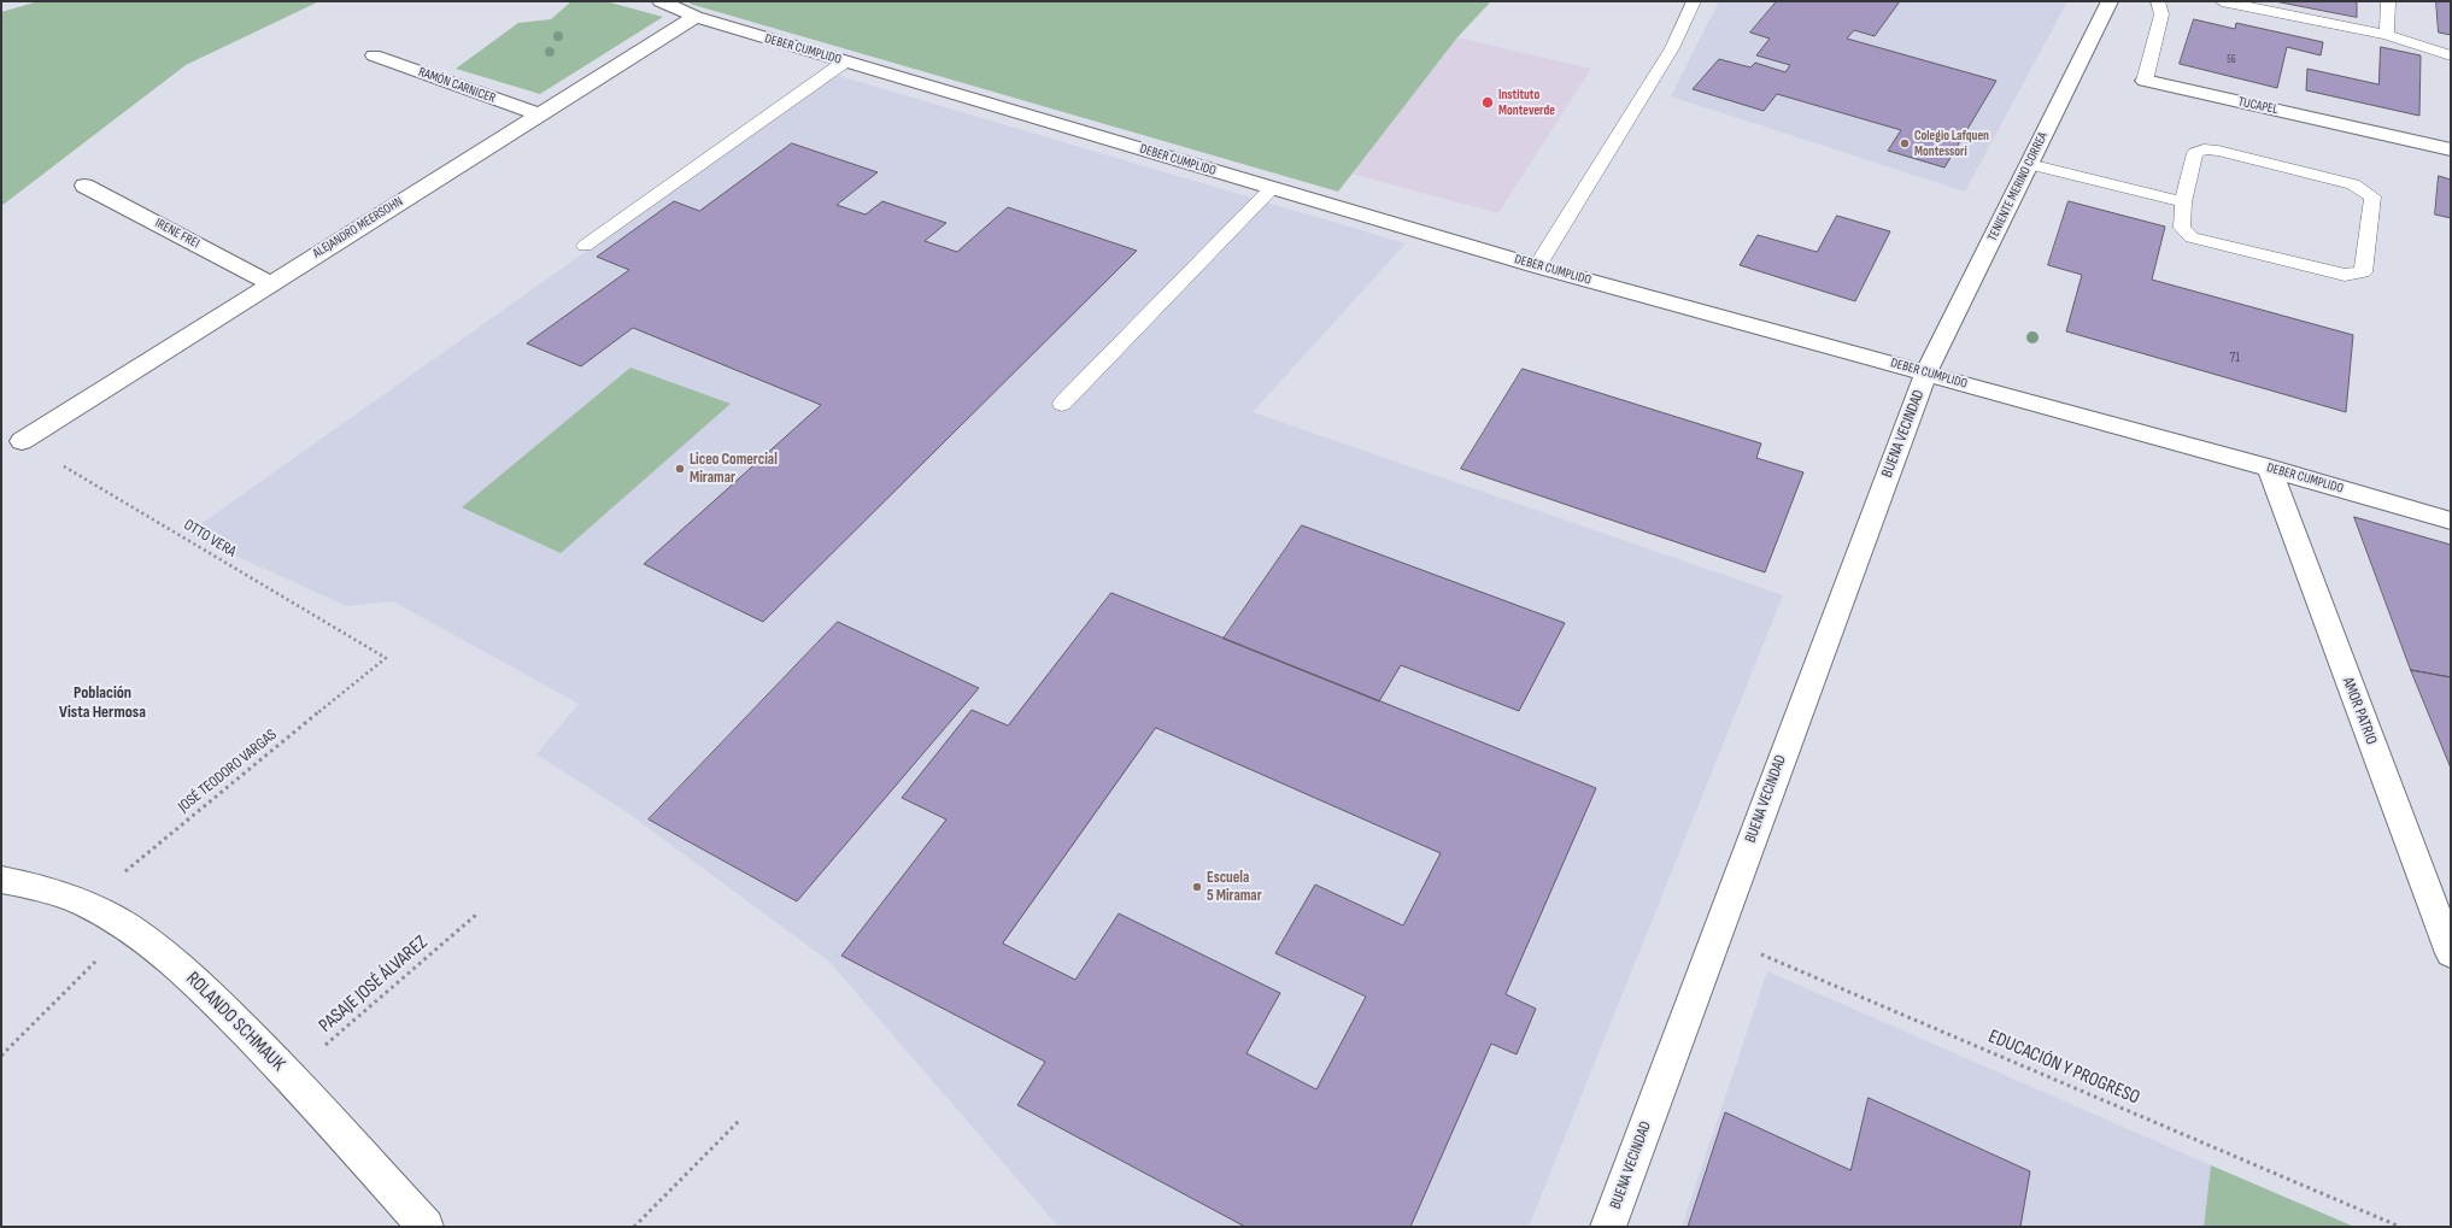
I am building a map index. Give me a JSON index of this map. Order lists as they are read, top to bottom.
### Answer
{
  "streets": {
    "street": [
      "DEBER CUMPLIDO",
      "RAMÓN CARNICER",
      "TUCAPEL",
      "TENIENTE MERINO CORREA",
      "ALEJANDRO MEERSOHN",
      "IRENE FREI",
      "BUENA VECINDAD",
      "AMOR PATRIO",
      "ROLANDO SCHMAUK"
    ],
    "path": [
      "OTTO VERA",
      "JOSÉ TEODORO VARGAS",
      "PASAJE JOSÉ ÁLVAREZ",
      "EDUCACIÓN Y PROGRESO"
    ]
  },
  "crossings": [
    ["DEBER CUMPLIDO", "TENIENTE MERINO CORREA"],
    ["DEBER CUMPLIDO", "ALEJANDRO MEERSOHN"],
    ["DEBER CUMPLIDO", "BUENA VECINDAD"],
    ["DEBER CUMPLIDO", "AMOR PATRIO"],
    ["RAMÓN CARNICER", "ALEJANDRO MEERSOHN"],
    ["TENIENTE MERINO CORREA", "BUENA VECINDAD"],
    ["ALEJANDRO MEERSOHN", "IRENE FREI"],
    ["ALEJANDRO MEERSOHN", "OTTO VERA"],
    ["BUENA VECINDAD", "EDUCACIÓN Y PROGRESO"],
    ["OTTO VERA", "JOSÉ TEODORO VARGAS"],
    ["JOSÉ TEODORO VARGAS", "ROLANDO SCHMAUK"],
    ["PASAJE JOSÉ ÁLVAREZ", "ROLANDO SCHMAUK"]
  ],
  "districts": ["Población Vista Hermosa"],
  "places": [
    "Instituto Monteverde",
    "Colegio Lafquen Montessori",
    "Liceo Comercial Miramar",
    "Escuela 5 Miramar"
  ],
  "house_numbers": ["56", "71"]
}
